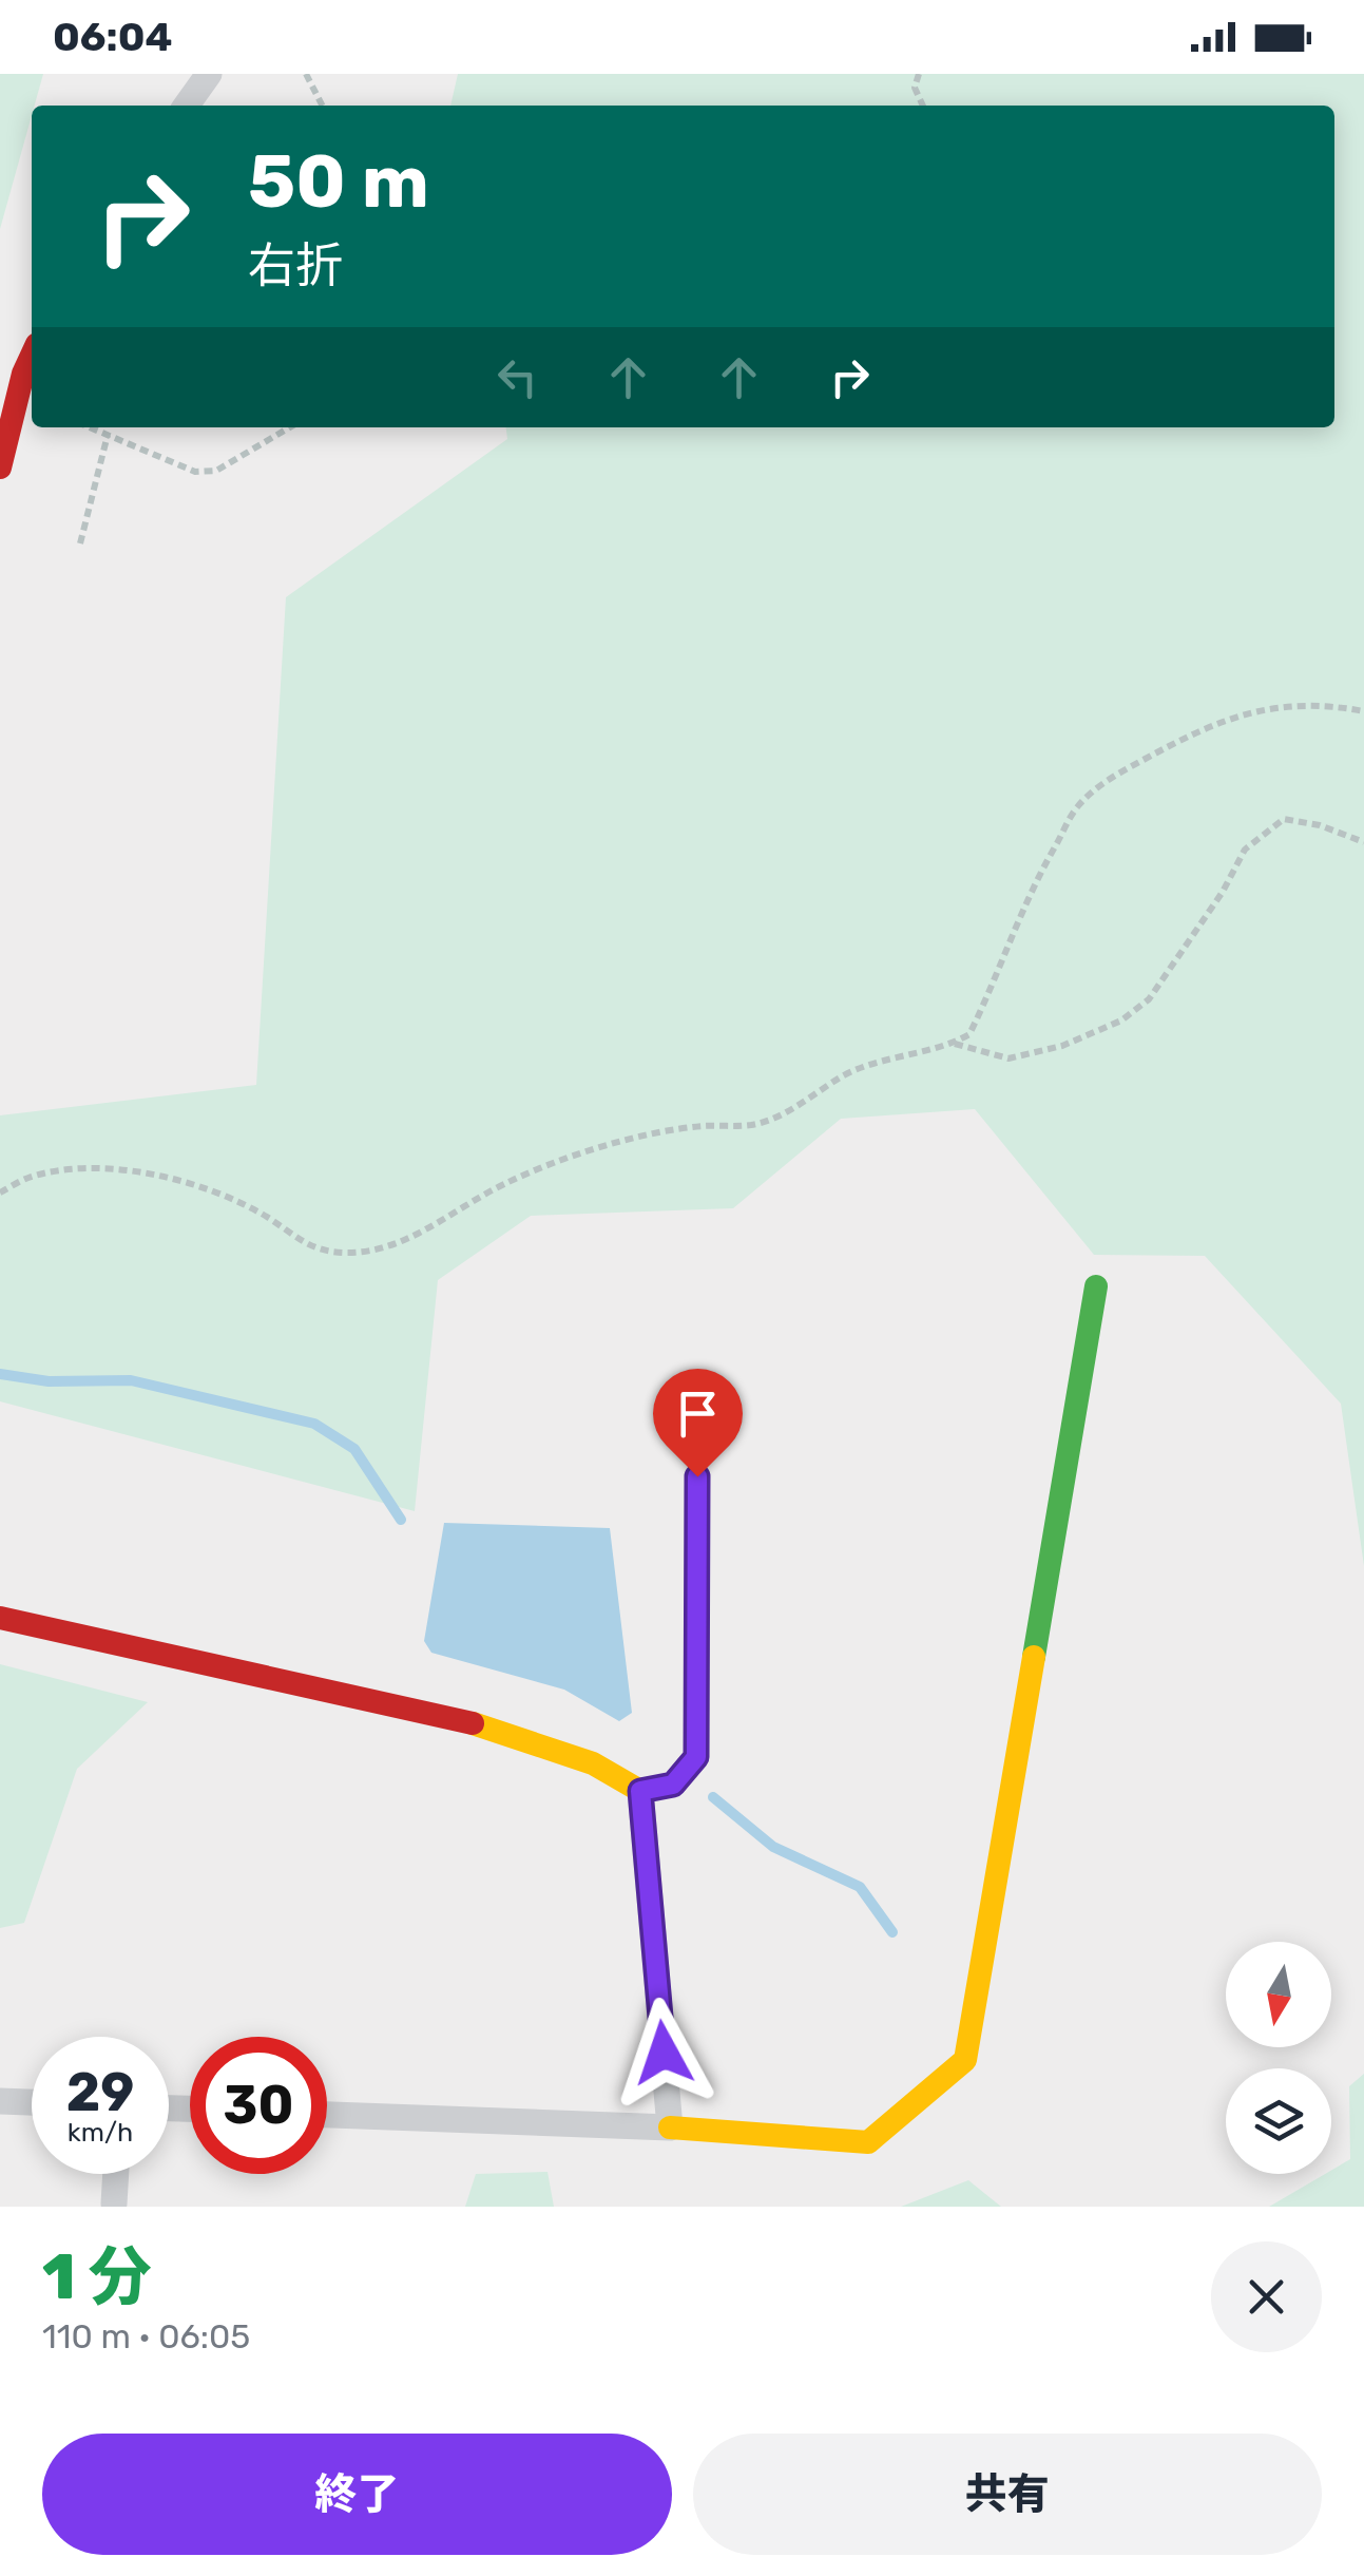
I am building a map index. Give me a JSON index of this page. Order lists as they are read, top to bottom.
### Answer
{
  "north": "bottom",
  "page": {
    "status": "06:04",
    "turn": ["50 m", "右折"],
    "speed": "29 km/h",
    "limit": "30",
    "heading": ["1 分", "110 m · 06:05"],
    "buttons": ["終了", "共有"]
  }
}
